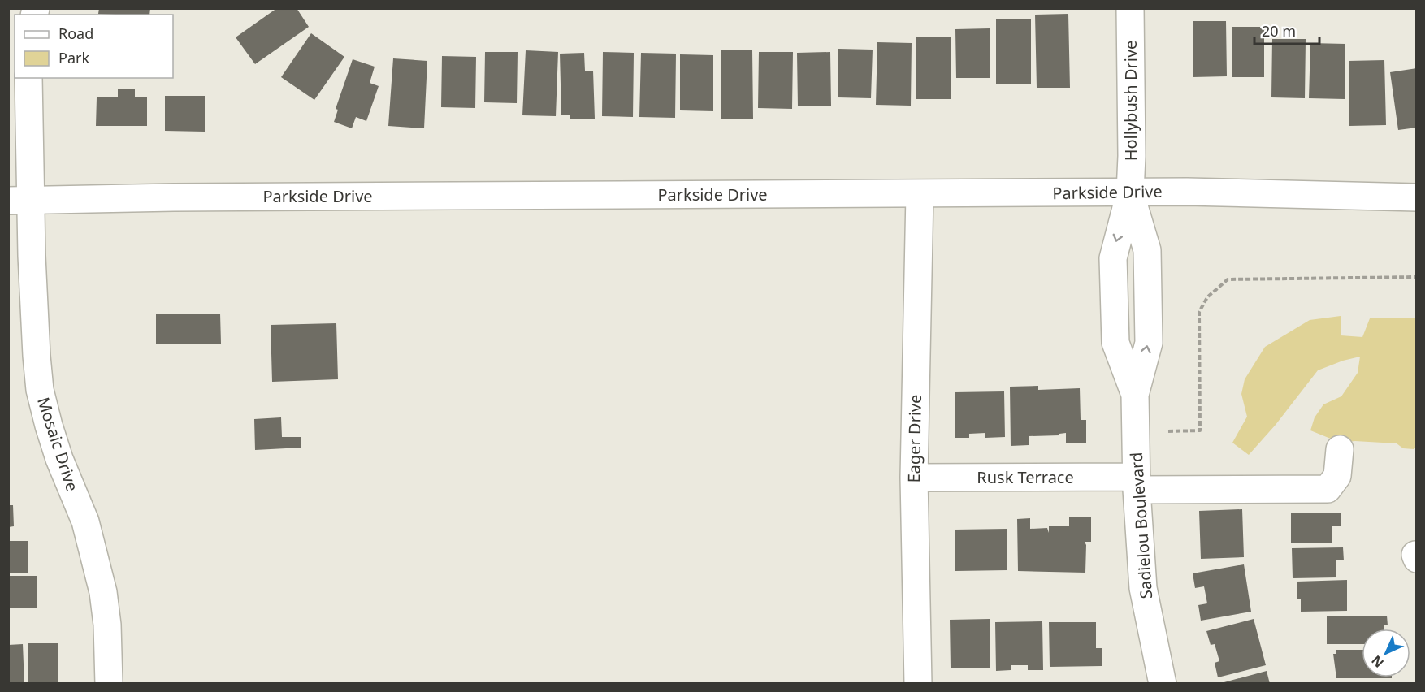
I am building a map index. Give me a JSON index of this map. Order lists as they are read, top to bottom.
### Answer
{
  "streets": {
    "street": [
      "Hollybush Drive",
      "Parkside Drive",
      "Eager Drive",
      "Mosaic Drive",
      "Rusk Terrace",
      "Sadielou Boulevard"
    ]
  },
  "crossings": [
    ["Hollybush Drive", "Parkside Drive"],
    ["Hollybush Drive", "Sadielou Boulevard"],
    ["Parkside Drive", "Eager Drive"],
    ["Parkside Drive", "Mosaic Drive"],
    ["Parkside Drive", "Sadielou Boulevard"],
    ["Eager Drive", "Rusk Terrace"],
    ["Rusk Terrace", "Sadielou Boulevard"]
  ],
  "legend": ["Road", "Park"],
  "scale_bar": "20 m",
  "north": "bottom left"
}
